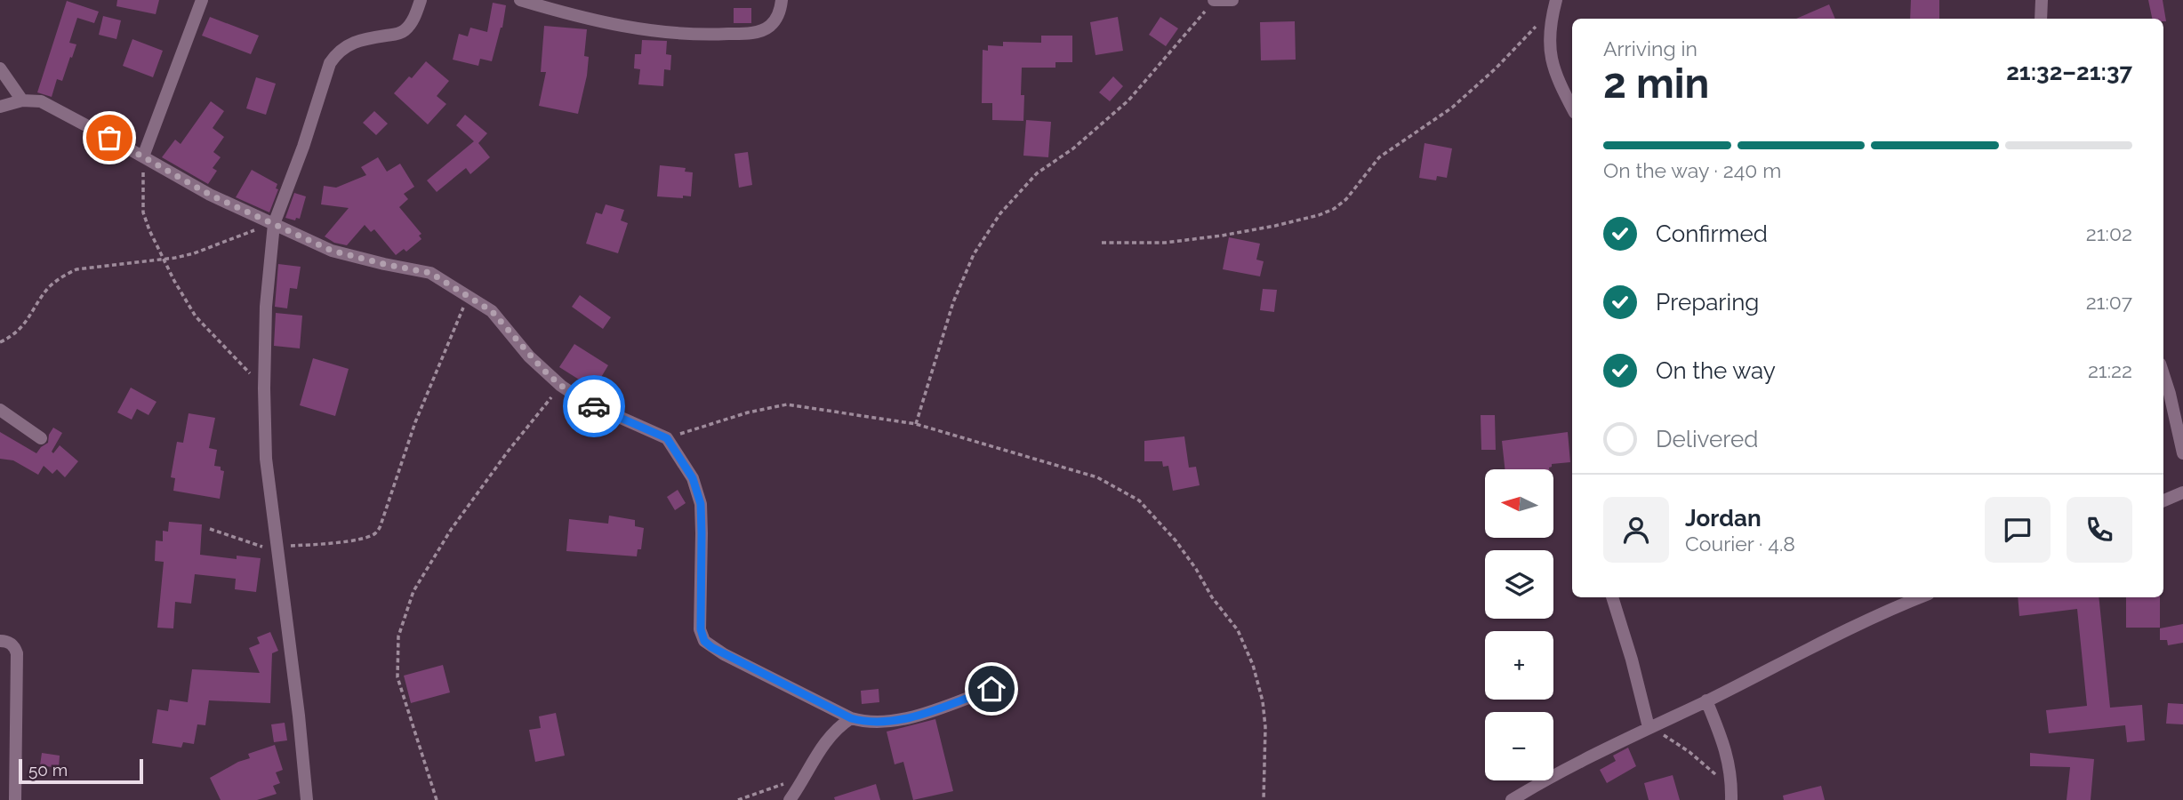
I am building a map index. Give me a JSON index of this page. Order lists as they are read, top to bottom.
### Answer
{
  "scale_bar": "50 m",
  "north": "left",
  "page": {
    "heading": ["2 min", "Arriving in", "21:32–21:37"],
    "panel": ["Jordan", "Courier · 4.8"],
    "bar": "On the way · 240 m",
    "list": [
      ["Confirmed", "21:02"],
      ["Preparing", "21:07"],
      ["On the way", "21:22"],
      "Delivered"
    ],
    "map_buttons": ["+", "−"],
    "scale": "50 m"
  }
}
